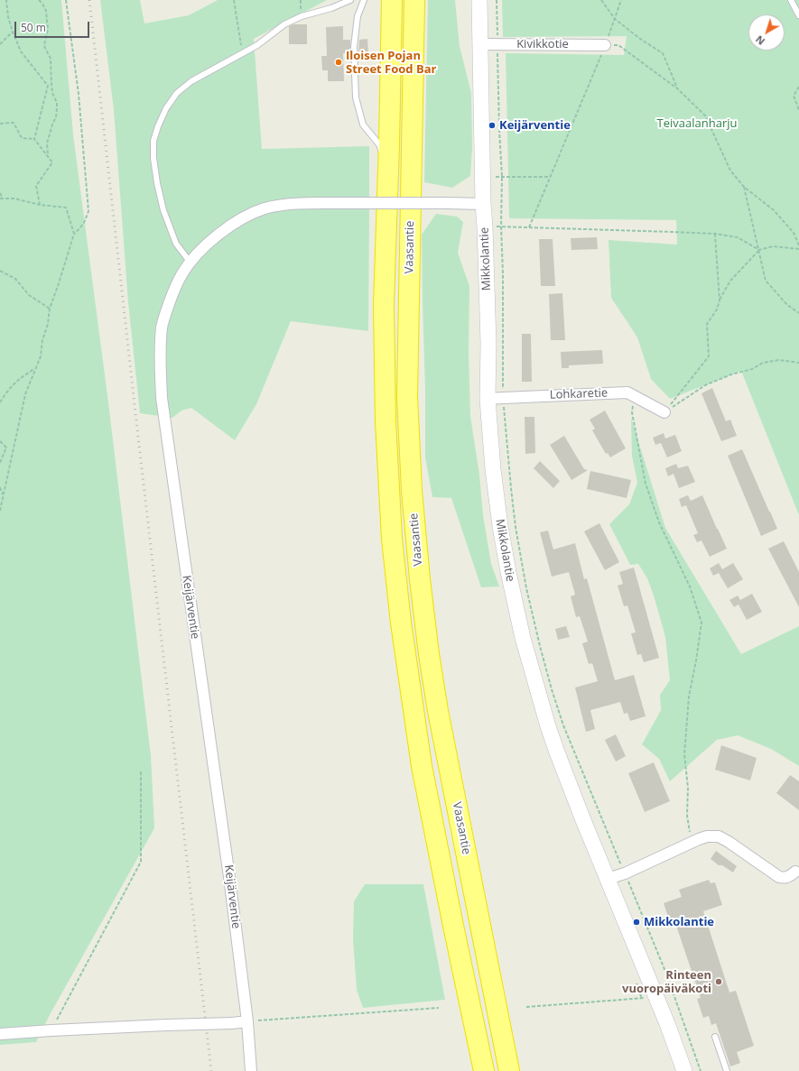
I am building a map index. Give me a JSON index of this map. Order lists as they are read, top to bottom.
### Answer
{
  "streets": {
    "highway": ["Vaasantie"],
    "main road": ["Mikkolantie"],
    "street": ["Kivikkotie", "Lohkaretie", "Keijärventie"]
  },
  "crossings": [
    ["Kivikkotie", "Mikkolantie"],
    ["Mikkolantie", "Lohkaretie"],
    ["Mikkolantie", "Keijärventie"]
  ],
  "parks": ["Teivaalanharju"],
  "places": [
    "Iloisen Pojan Street Food Bar",
    "Keijärventie",
    "Mikkolantie",
    "Rinteen vuoropäiväkoti"
  ],
  "scale_bar": "50 m",
  "north": "bottom left"
}
